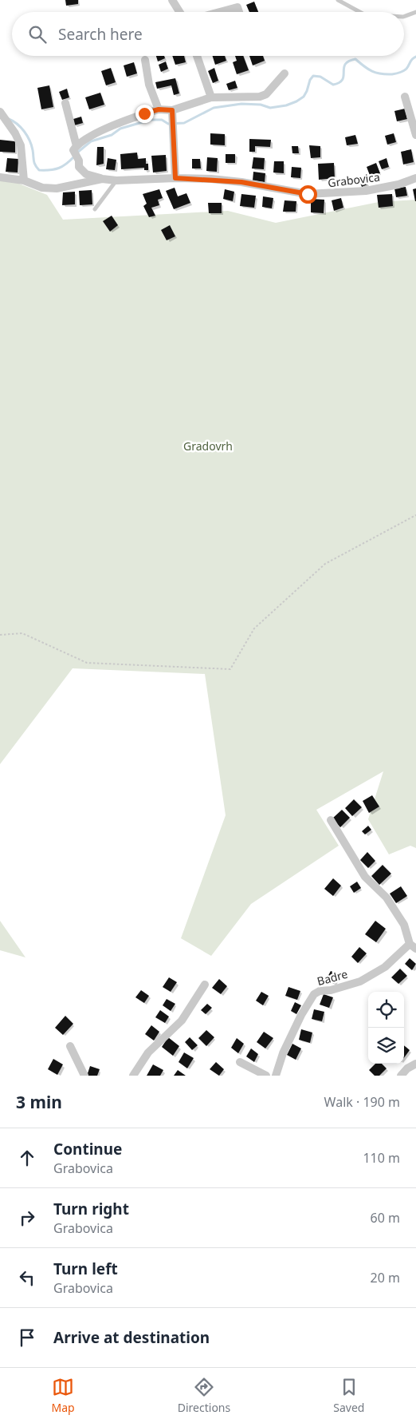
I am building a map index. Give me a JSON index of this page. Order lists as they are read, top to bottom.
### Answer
{
  "streets": {
    "street": ["Grabovica", "Badre"]
  },
  "parks": ["Gradovrh"],
  "page": {
    "search": "Search here",
    "heading": ["3 min", "Walk · 190 m"],
    "list": [
      ["Continue", "Grabovica", "110 m"],
      ["Turn right", "Grabovica", "60 m"],
      ["Turn left", "Grabovica", "20 m"],
      "Arrive at destination"
    ],
    "nav": ["Map", "Directions", "Saved"]
  }
}
